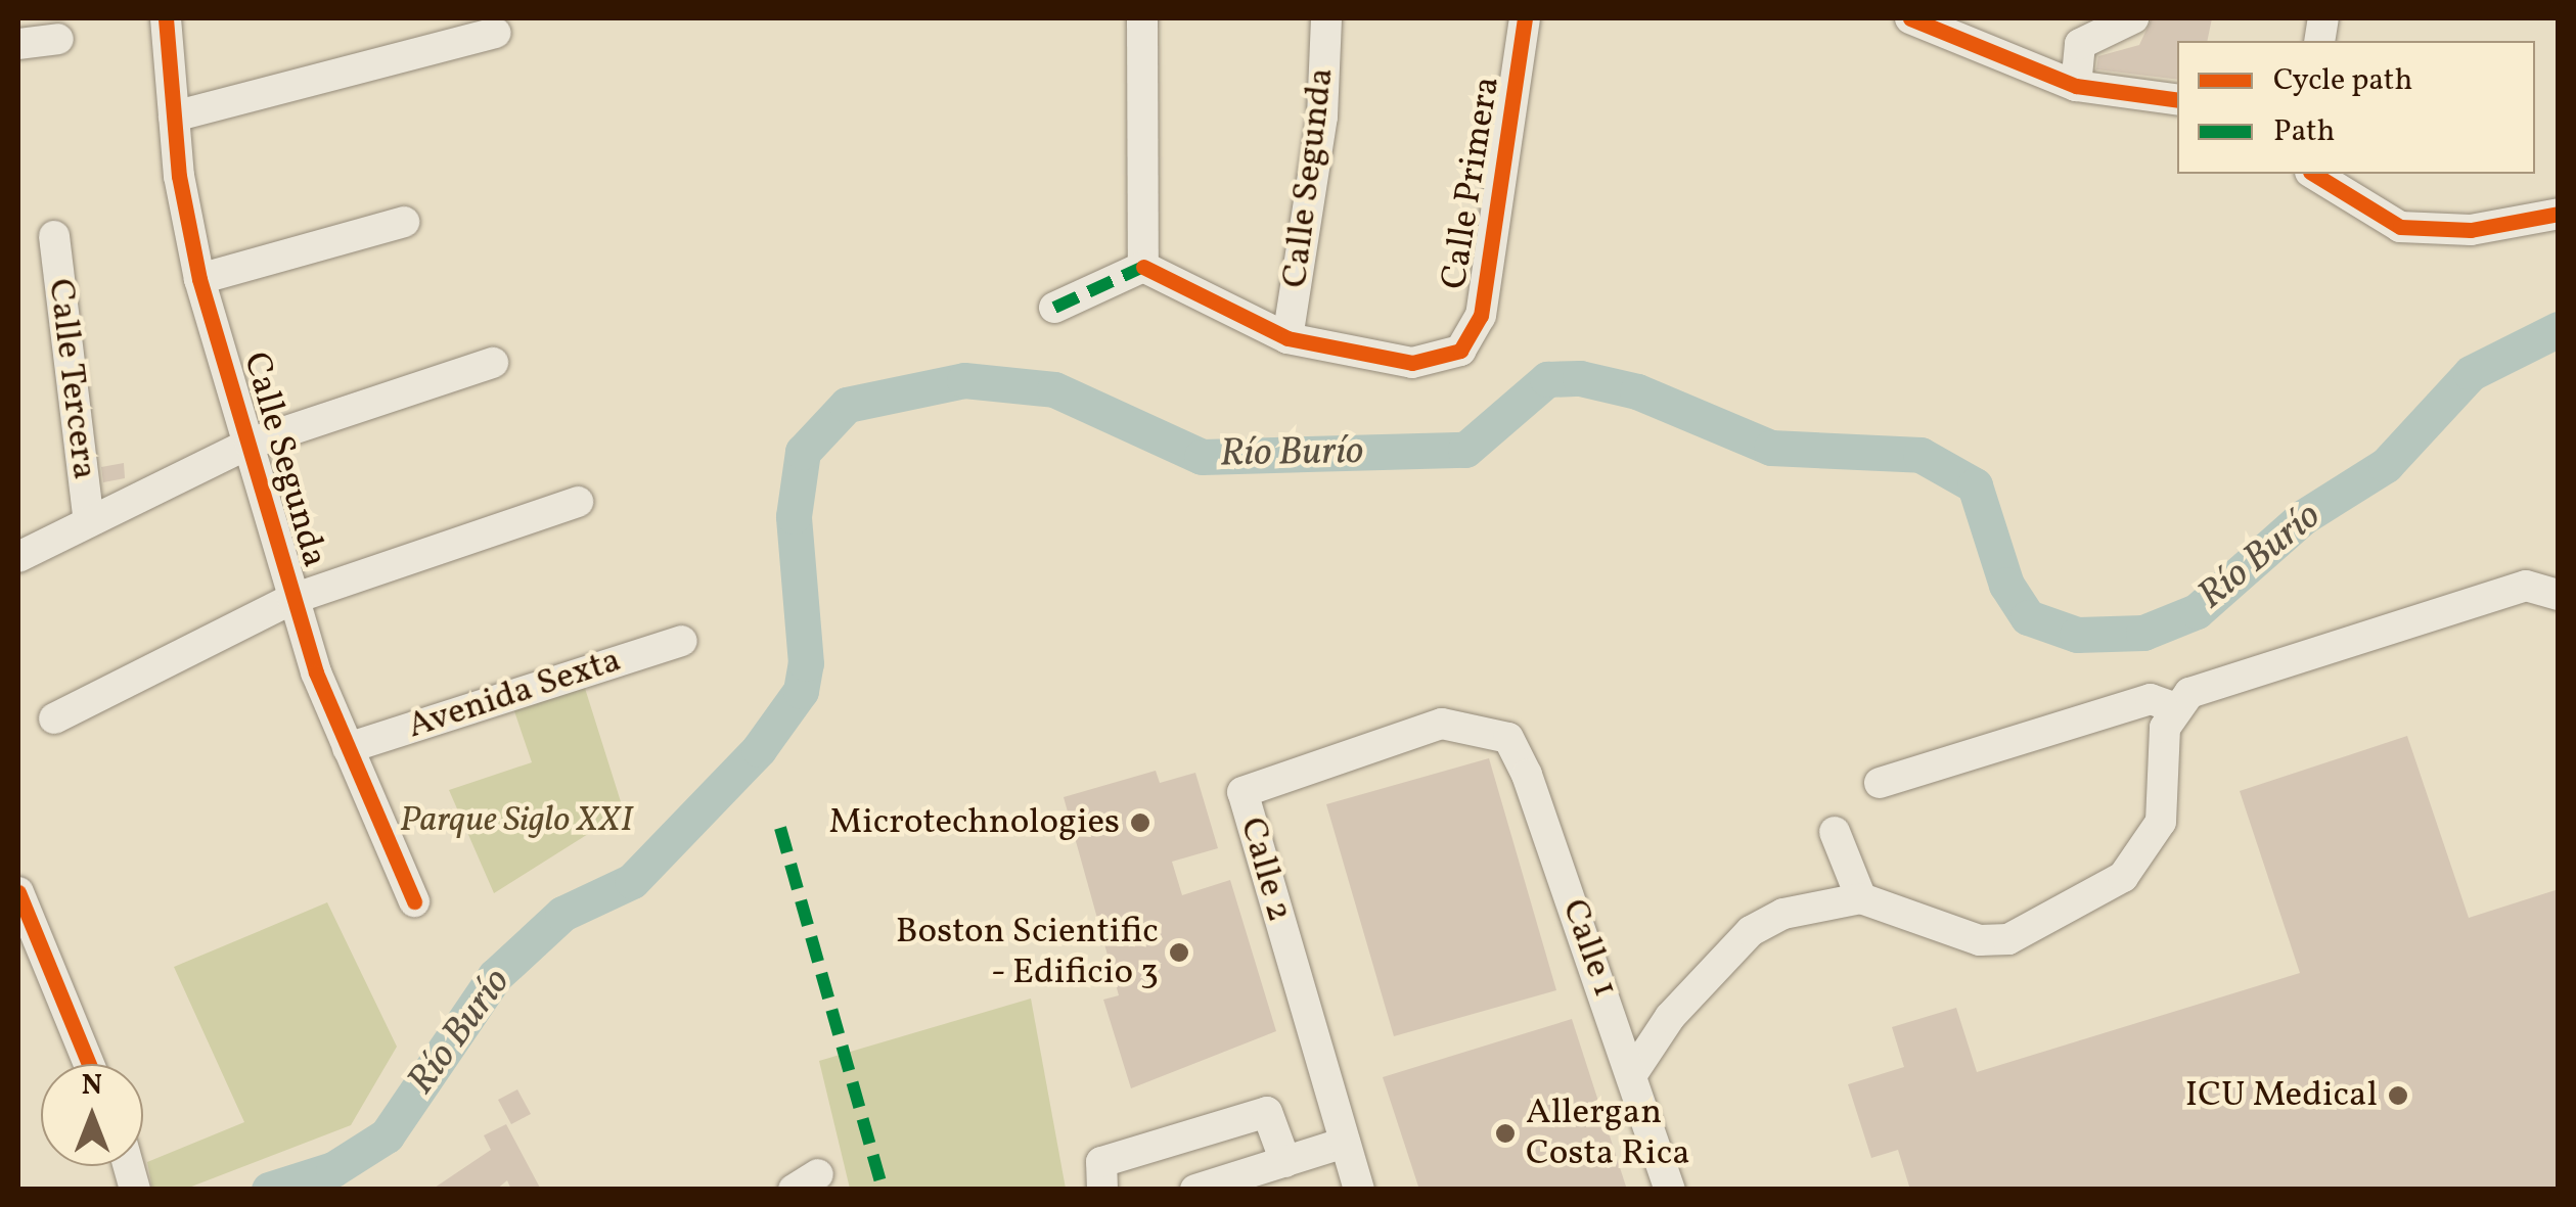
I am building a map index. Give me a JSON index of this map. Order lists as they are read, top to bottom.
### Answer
{
  "streets": {
    "street": [
      "Calle Segunda",
      "Calle Primera",
      "Calle Tercera",
      "Avenida Sexta",
      "Calle 2",
      "Calle 1"
    ]
  },
  "crossings": [
    ["Calle Segunda", "Calle Primera"],
    ["Calle Segunda", "Avenida Sexta"],
    ["Calle 2", "Calle 1"]
  ],
  "water": ["Río Burío"],
  "parks": ["Parque Siglo XXI"],
  "places": [
    "Microtechnologies",
    "Boston Scientific - Edificio 3",
    "ICU Medical",
    "Allergan Costa Rica"
  ],
  "legend": ["Cycle path", "Path"],
  "north": "top"
}
